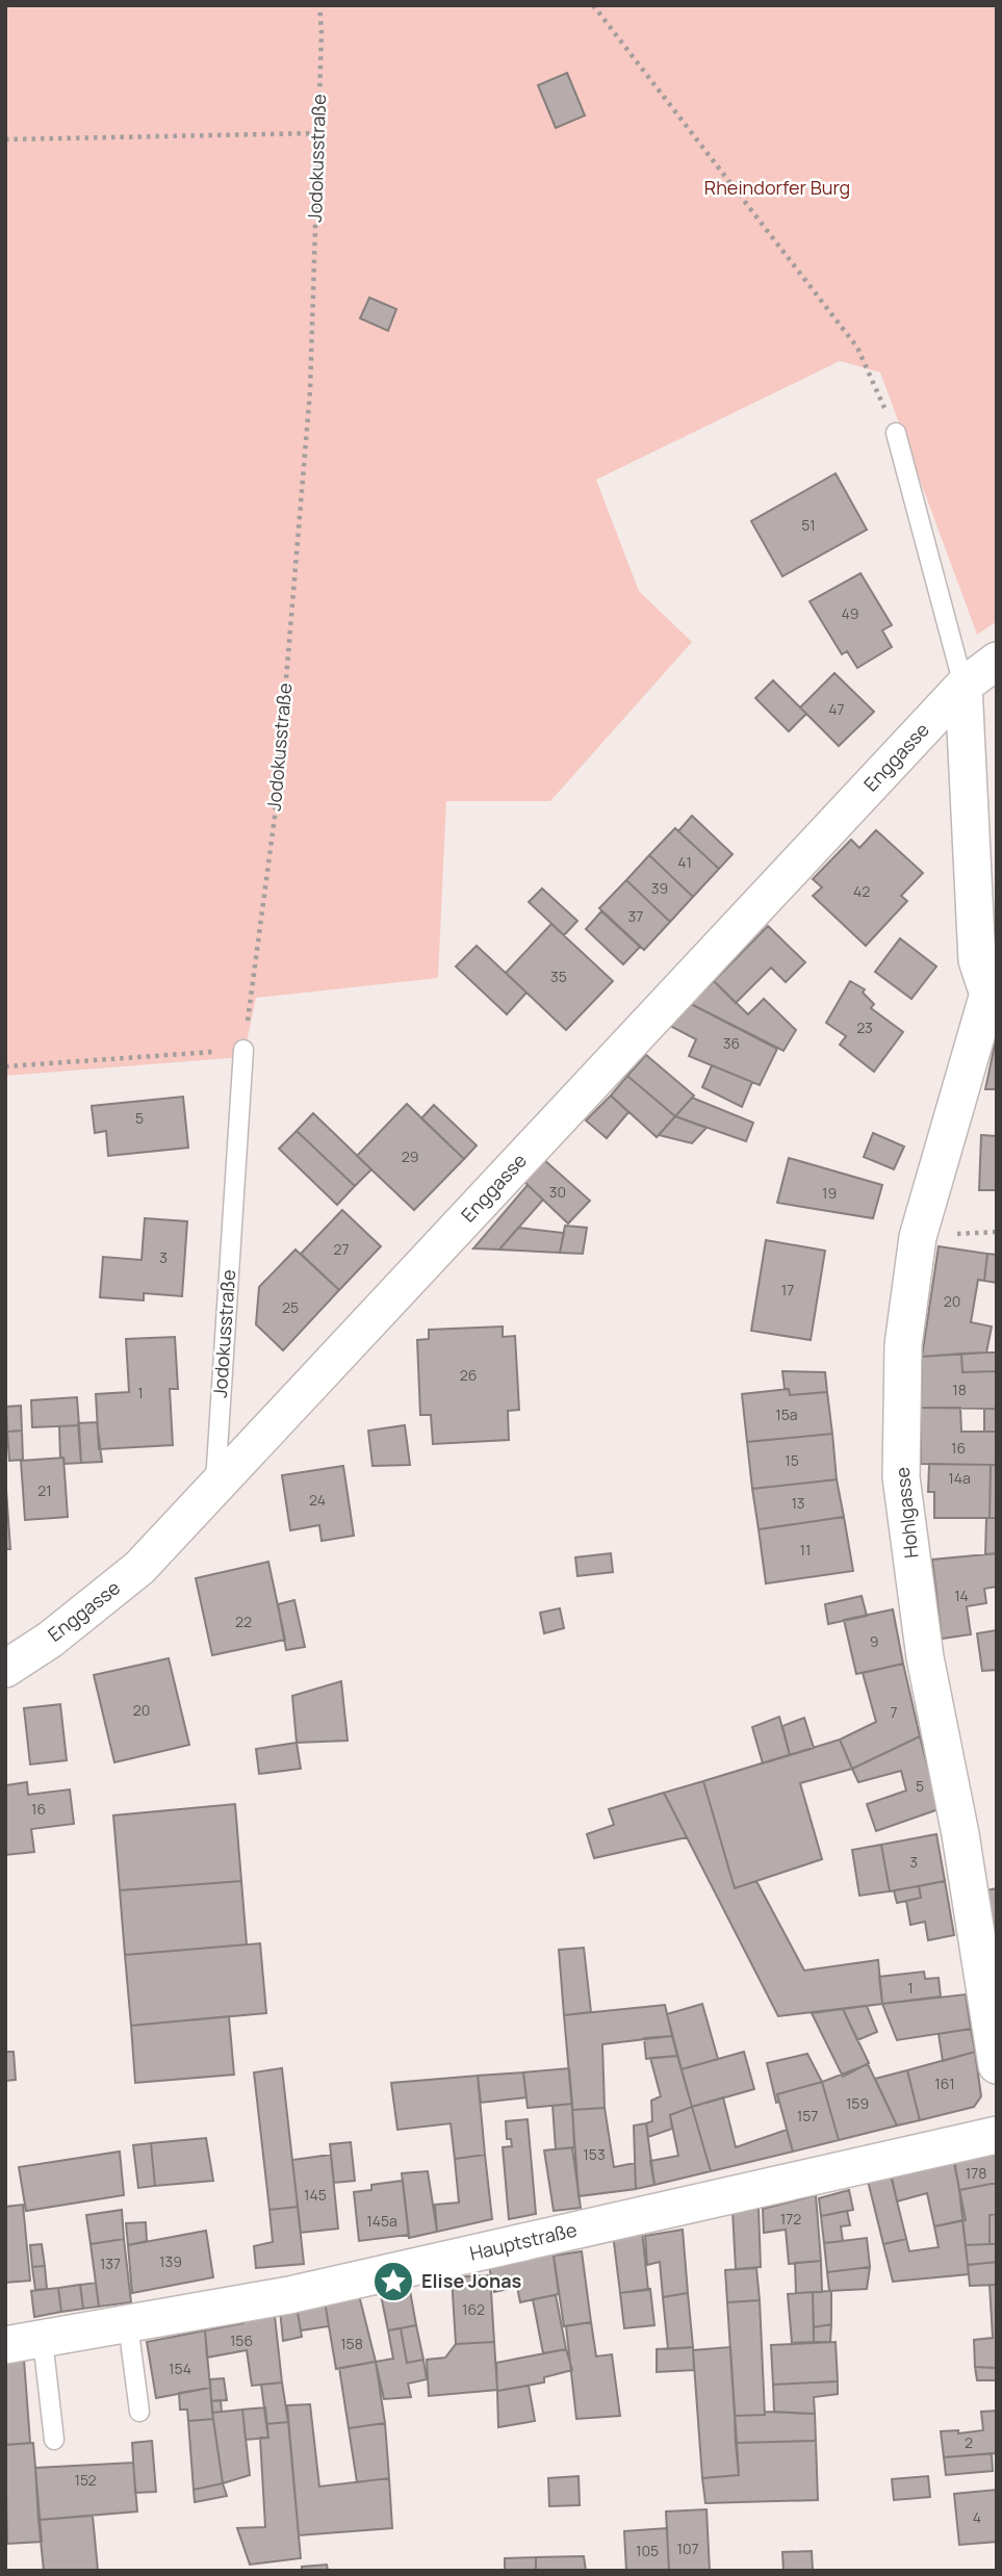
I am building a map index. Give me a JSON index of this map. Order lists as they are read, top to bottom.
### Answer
{
  "streets": {
    "street": ["Enggasse", "Hohlgasse", "Hauptstraße"],
    "lane": ["Jodokusstraße"]
  },
  "crossings": [
    ["Jodokusstraße", "Enggasse"]
  ],
  "parks": ["Rheindorfer Burg"],
  "places": {
    "place": ["Elise Jonas"]
  },
  "house_numbers": [
    "51",
    "49",
    "47",
    "41",
    "39",
    "42",
    "37",
    "35",
    "23",
    "36",
    "5",
    "29",
    "30",
    "19",
    "27",
    "3",
    "17",
    "20",
    "25",
    "26",
    "18",
    "1",
    "15a",
    "16",
    "15",
    "14a",
    "21",
    "24",
    "13",
    "11",
    "14",
    "22",
    "9",
    "20",
    "7",
    "5",
    "16",
    "3",
    "1",
    "161",
    "159",
    "157",
    "153",
    "178",
    "145",
    "172",
    "145a",
    "139",
    "137",
    "162",
    "156",
    "158",
    "154",
    "2",
    "152",
    "4",
    "107",
    "105"
  ]
}
